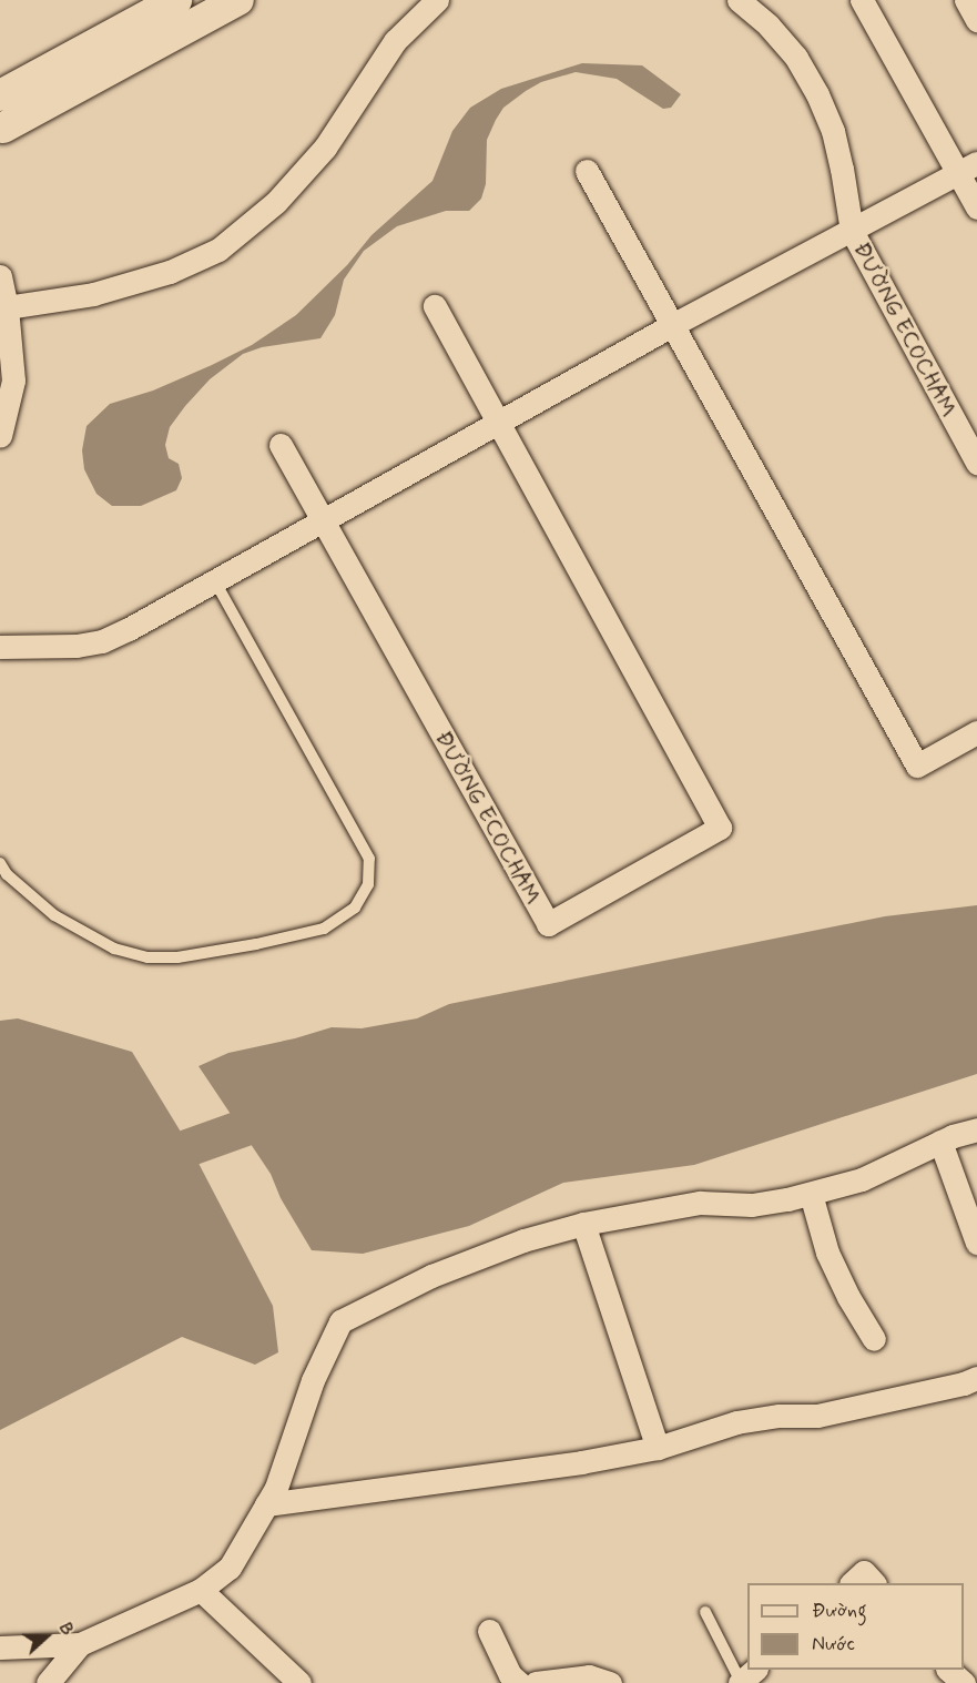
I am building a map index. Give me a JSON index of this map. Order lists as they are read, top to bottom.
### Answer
{
  "streets": {
    "street": ["ĐƯỜNG ECOCHAM"]
  },
  "legend": ["Đường", "Nước"],
  "north": "right"
}
